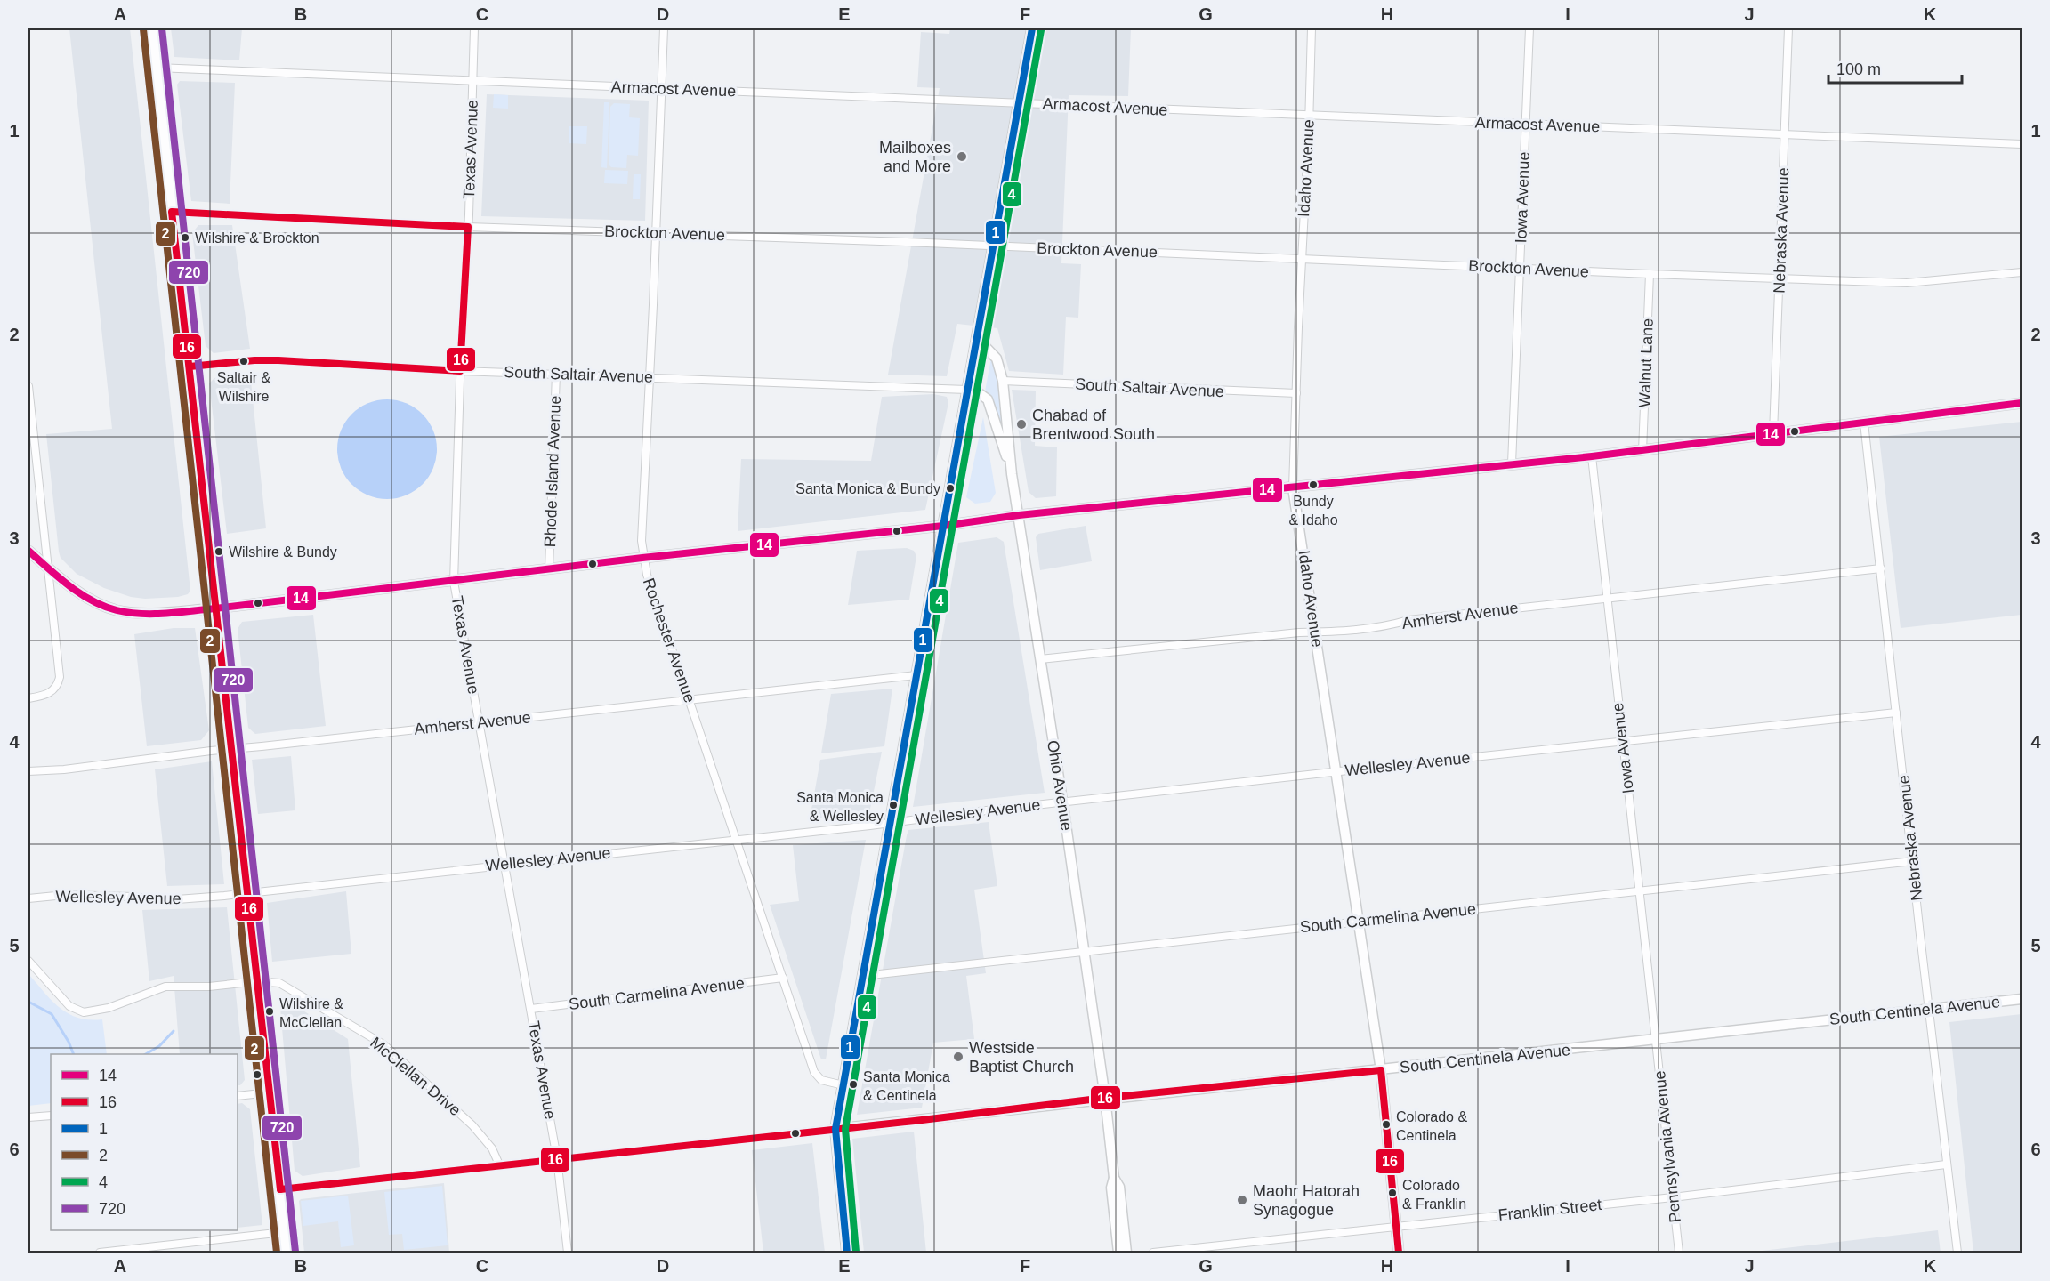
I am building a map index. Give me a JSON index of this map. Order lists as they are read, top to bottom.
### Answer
{
  "streets": {
    "street": [
      "Armacost Avenue",
      "Texas Avenue",
      "Idaho Avenue",
      "Iowa Avenue",
      "Nebraska Avenue",
      "Brockton Avenue",
      "Walnut Lane",
      "South Saltair Avenue",
      "Rhode Island Avenue",
      "Amherst Avenue",
      "Rochester Avenue",
      "Wellesley Avenue",
      "Ohio Avenue",
      "South Carmelina Avenue",
      "South Centinela Avenue",
      "McClellan Drive",
      "Pennsylvania Avenue",
      "Franklin Street"
    ]
  },
  "crossings": [
    ["Armacost Avenue", "Texas Avenue"],
    ["Armacost Avenue", "Idaho Avenue"],
    ["Armacost Avenue", "Iowa Avenue"],
    ["Armacost Avenue", "Nebraska Avenue"],
    ["Armacost Avenue", "Rochester Avenue"],
    ["Texas Avenue", "Brockton Avenue"],
    ["Texas Avenue", "South Saltair Avenue"],
    ["Texas Avenue", "Amherst Avenue"],
    ["Texas Avenue", "Wellesley Avenue"],
    ["Texas Avenue", "South Carmelina Avenue"],
    ["Texas Avenue", "South Centinela Avenue"],
    ["Idaho Avenue", "Brockton Avenue"],
    ["Idaho Avenue", "South Saltair Avenue"],
    ["Idaho Avenue", "Amherst Avenue"],
    ["Idaho Avenue", "Wellesley Avenue"],
    ["Idaho Avenue", "South Carmelina Avenue"],
    ["Idaho Avenue", "South Centinela Avenue"],
    ["Idaho Avenue", "Franklin Street"],
    ["Iowa Avenue", "Brockton Avenue"],
    ["Iowa Avenue", "Amherst Avenue"],
    ["Iowa Avenue", "Wellesley Avenue"],
    ["Iowa Avenue", "South Carmelina Avenue"],
    ["Iowa Avenue", "South Centinela Avenue"],
    ["Iowa Avenue", "Pennsylvania Avenue"],
    ["Nebraska Avenue", "Brockton Avenue"],
    ["Nebraska Avenue", "Amherst Avenue"],
    ["Nebraska Avenue", "Wellesley Avenue"],
    ["Nebraska Avenue", "South Carmelina Avenue"],
    ["Nebraska Avenue", "South Centinela Avenue"],
    ["Nebraska Avenue", "Franklin Street"],
    ["Brockton Avenue", "Walnut Lane"],
    ["Brockton Avenue", "Rochester Avenue"],
    ["South Saltair Avenue", "Rhode Island Avenue"],
    ["South Saltair Avenue", "Rochester Avenue"],
    ["South Saltair Avenue", "Ohio Avenue"],
    ["Amherst Avenue", "Rochester Avenue"],
    ["Amherst Avenue", "Ohio Avenue"],
    ["Rochester Avenue", "Wellesley Avenue"],
    ["Rochester Avenue", "South Carmelina Avenue"],
    ["Wellesley Avenue", "Ohio Avenue"],
    ["Ohio Avenue", "South Carmelina Avenue"],
    ["Ohio Avenue", "South Centinela Avenue"],
    ["South Centinela Avenue", "McClellan Drive"],
    ["South Centinela Avenue", "Pennsylvania Avenue"],
    ["Pennsylvania Avenue", "Franklin Street"]
  ],
  "places": [
    "Mailboxes and More",
    "Wilshire & Brockton",
    "Saltair & Wilshire",
    "Chabad of Brentwood South",
    "Bundy & Idaho",
    "Santa Monica & Bundy",
    "Wilshire & Bundy",
    "Santa Monica & Wellesley",
    "Wilshire & McClellan",
    "Westside Baptist Church",
    "Santa Monica & Centinela",
    "Colorado & Centinela",
    "Colorado & Franklin",
    "Maohr Hatorah Synagogue"
  ],
  "lines": [
    "transit line 1",
    "transit line 720",
    "transit line 2",
    "transit line 4",
    "transit line 16",
    "transit line 14"
  ],
  "legend": [
    "14",
    "16",
    "1",
    "2",
    "4",
    "720"
  ],
  "scale_bar": "100 m",
  "grid": {
    "columns": [
      "A",
      "B",
      "C",
      "D",
      "E",
      "F",
      "G",
      "H",
      "I",
      "J",
      "K"
    ],
    "rows": [
      "1",
      "2",
      "3",
      "4",
      "5",
      "6"
    ]
  }
}
